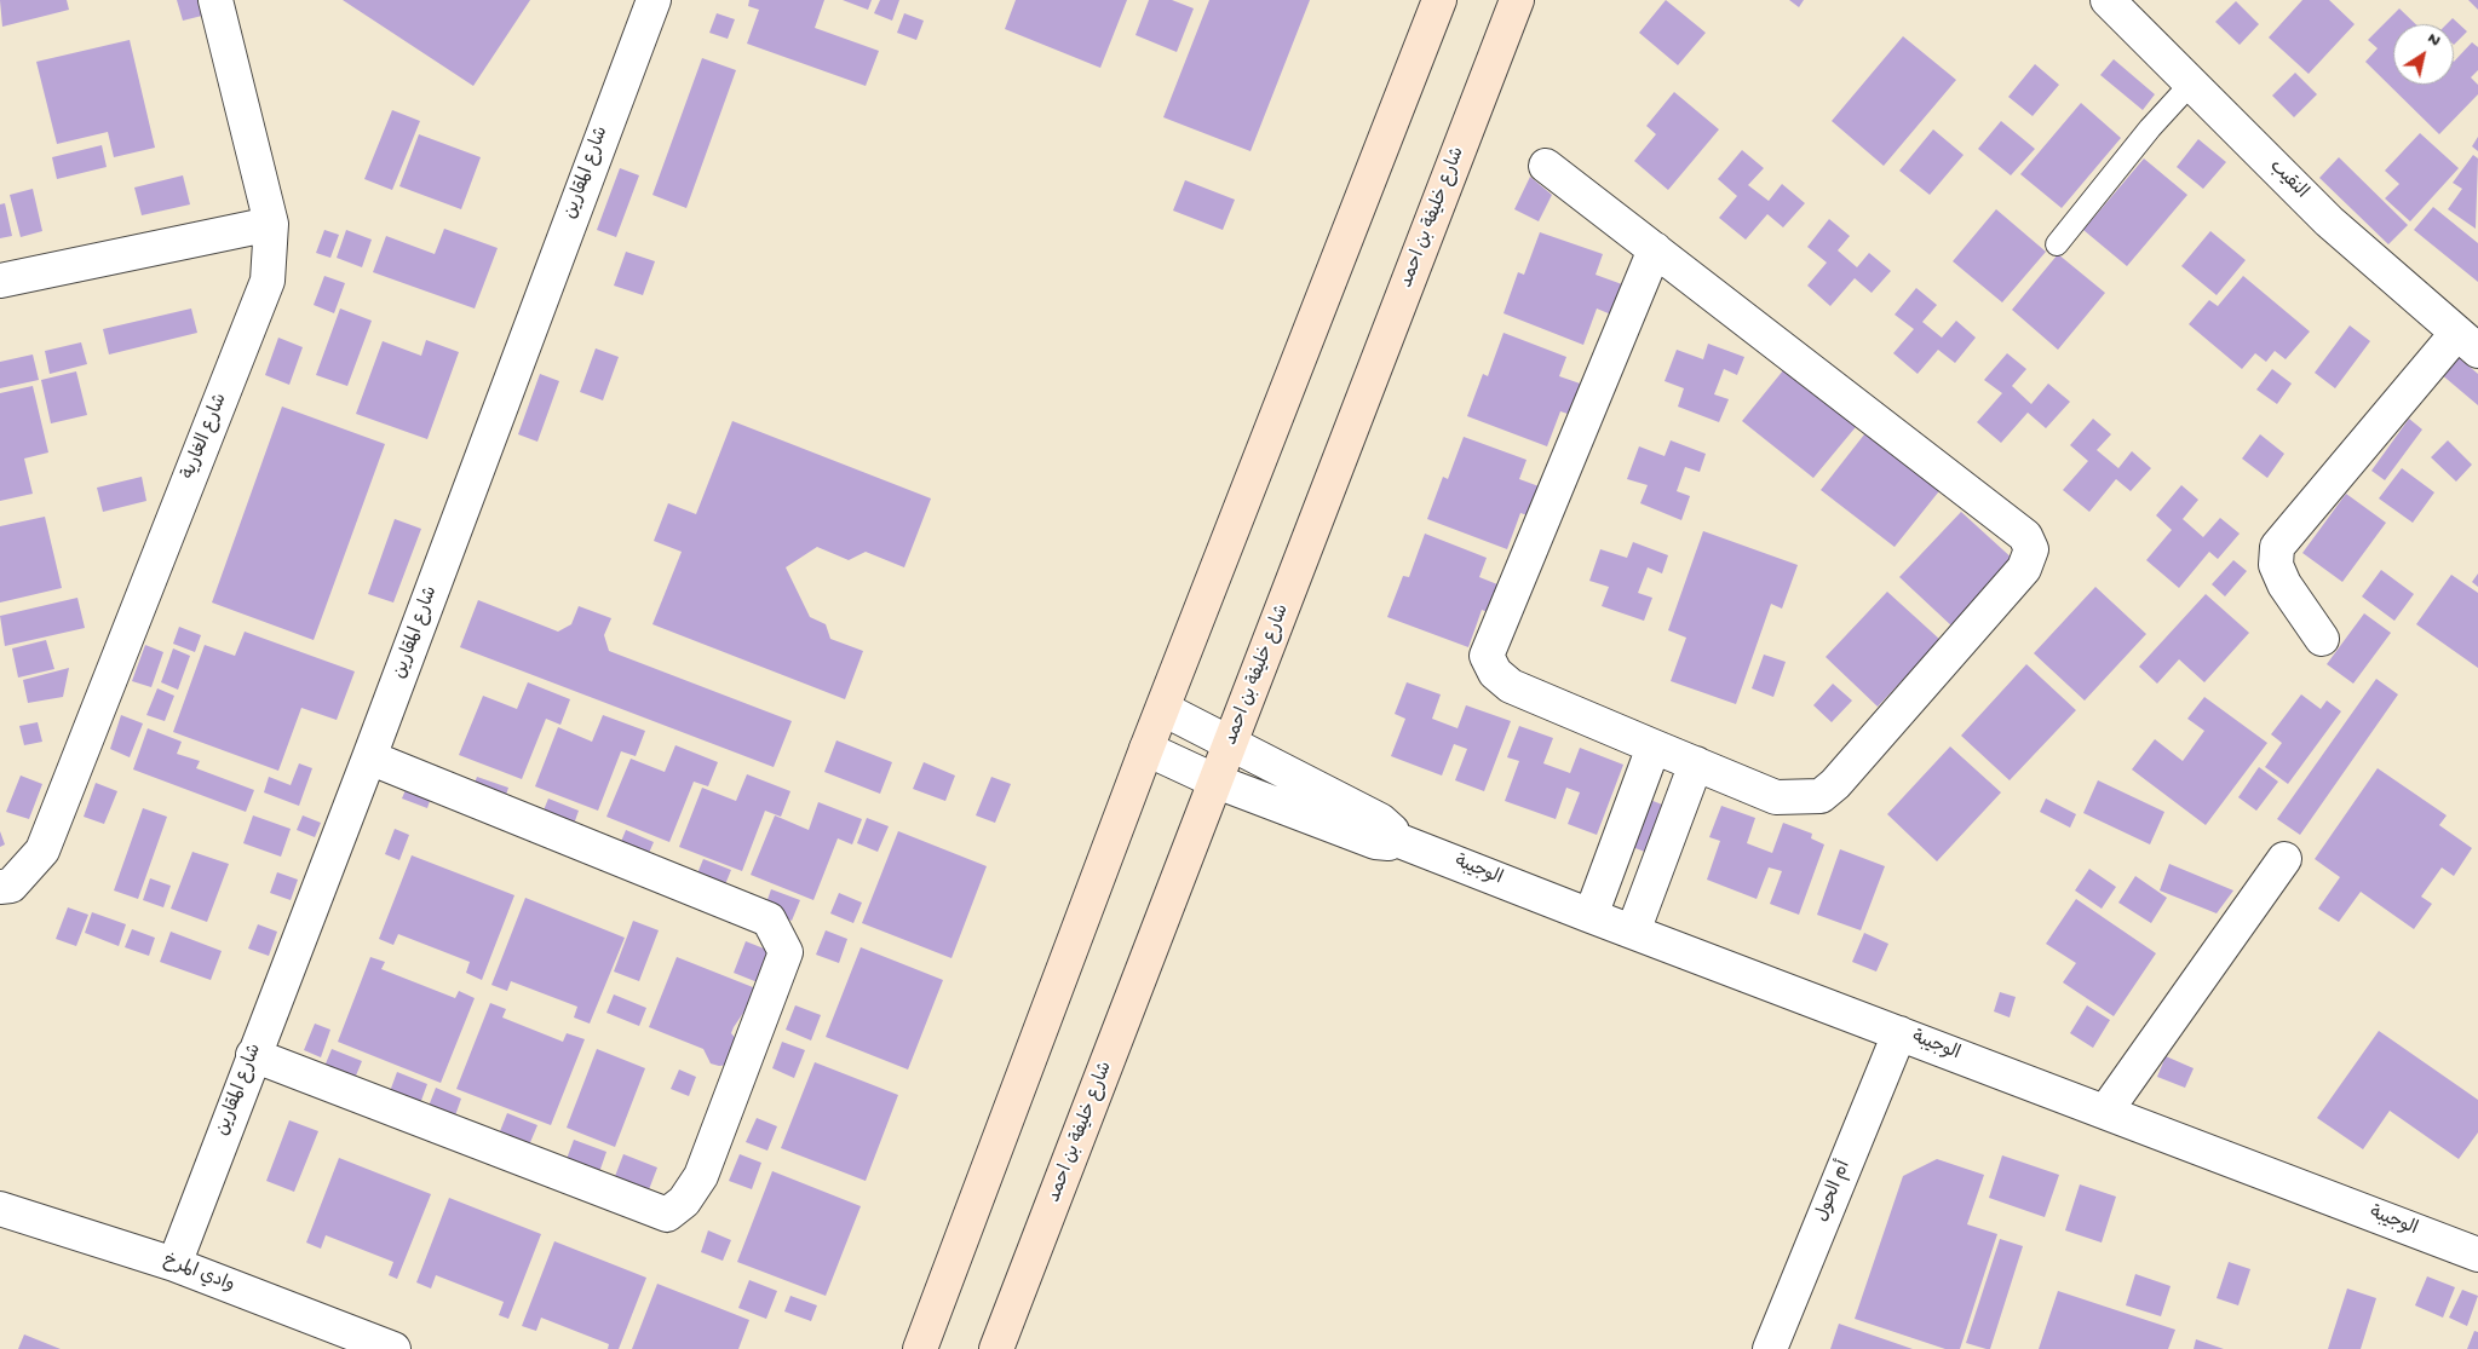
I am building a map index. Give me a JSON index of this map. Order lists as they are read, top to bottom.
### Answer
{
  "streets": {
    "street": [
      "شارع المقارين",
      "النقيب",
      "شارع خليفة بن احمد",
      "شارع الغارية",
      "الوجيبة",
      "أم الحول",
      "وادي المرخ"
    ]
  },
  "crossings": [
    ["شارع المقارين", "وادي المرخ"],
    ["الوجيبة", "أم الحول"]
  ],
  "north": "top right"
}
